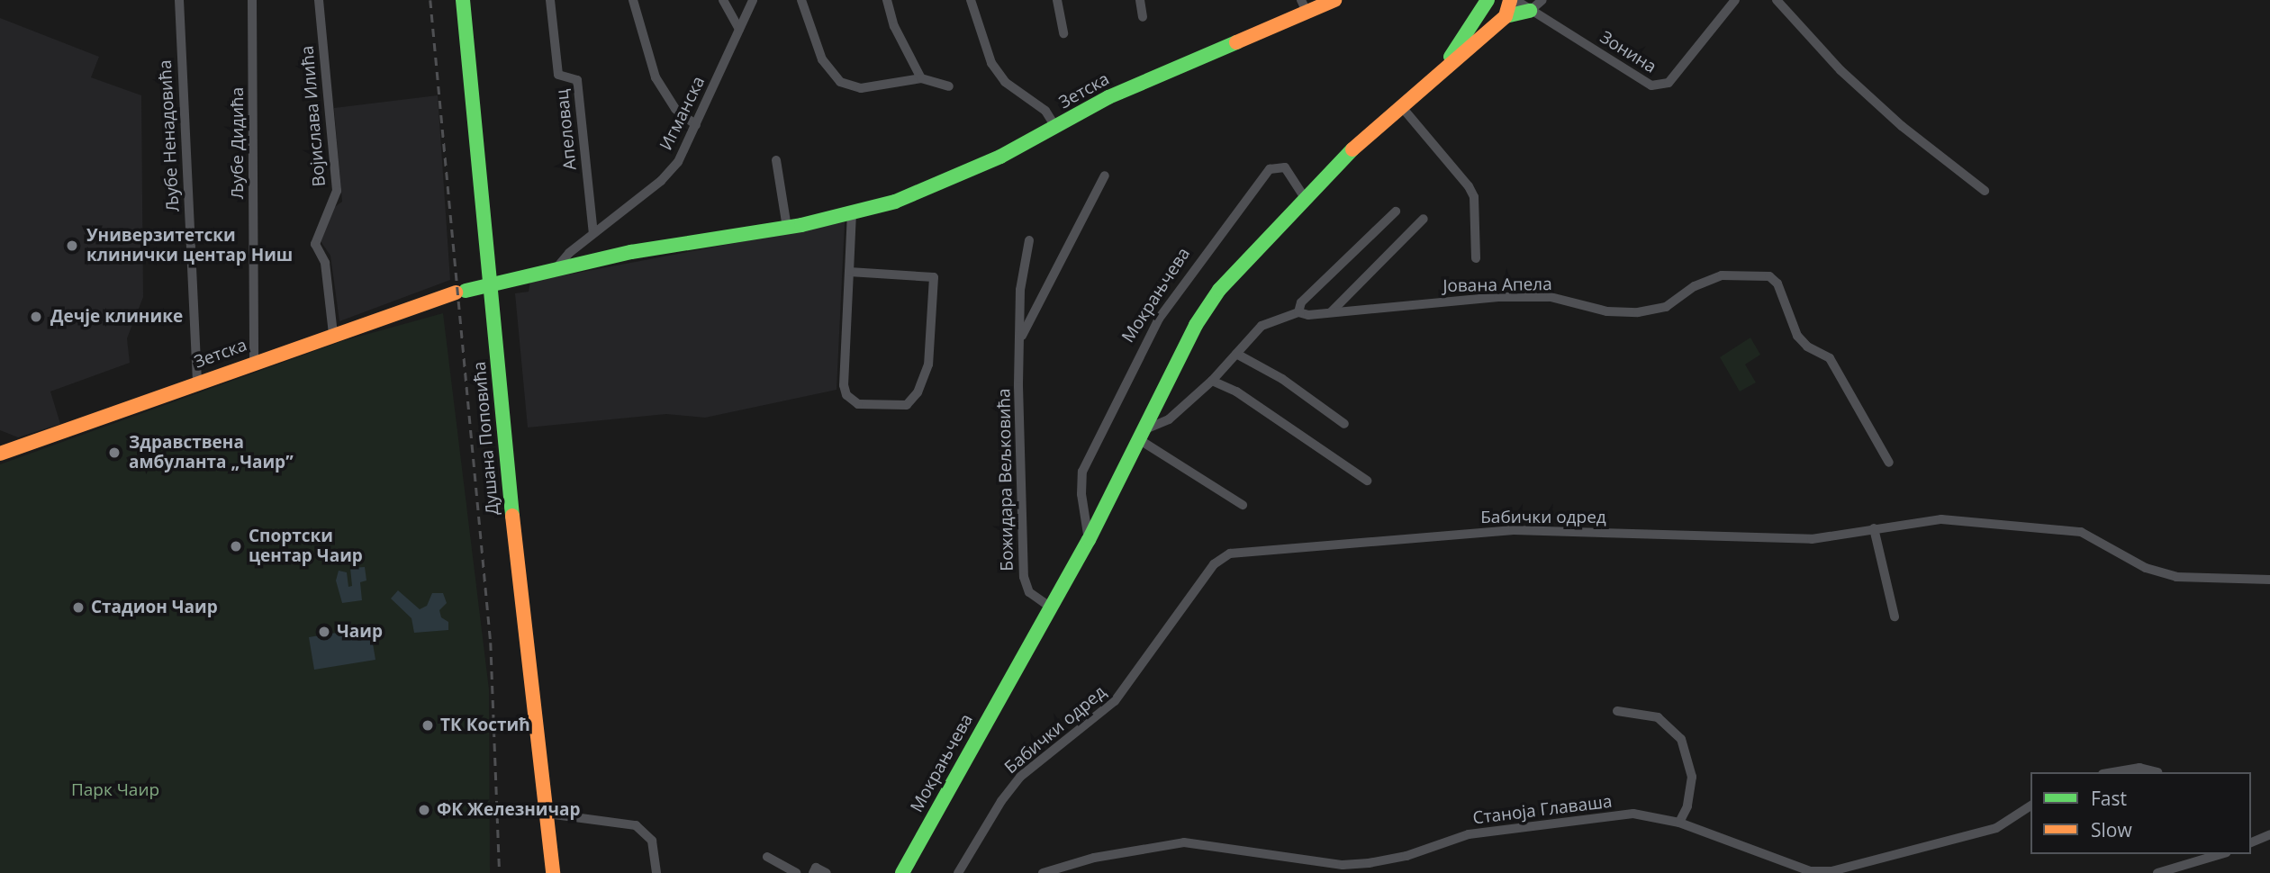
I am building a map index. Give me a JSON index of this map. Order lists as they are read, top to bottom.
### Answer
{
  "streets": {
    "street": [
      "Зонина",
      "Зетска",
      "Игманска",
      "Војислава Илића",
      "Апеловац",
      "Љубе Ненадовића",
      "Љубе Дидића",
      "Јована Апела",
      "Мокрањчева",
      "Душана Поповића",
      "Божидара Вељковића",
      "Бабички одред",
      "Станоја Главаша"
    ]
  },
  "crossings": [
    ["Зетска", "Игманска"],
    ["Зетска", "Војислава Илића"],
    ["Зетска", "Љубе Ненадовића"],
    ["Зетска", "Љубе Дидића"],
    ["Зетска", "Душана Поповића"],
    ["Игманска", "Апеловац"],
    ["Јована Апела", "Мокрањчева"],
    ["Мокрањчева", "Божидара Вељковића"]
  ],
  "parks": ["Парк Чаир"],
  "places": [
    "Универзитетски клинички центар Ниш",
    "Дечје клинике",
    "Здравствена амбуланта „Чаир”",
    "Спортски центар Чаир",
    "Стадион Чаир",
    "Чаир",
    "ТК Костић",
    "ФК Железничар"
  ],
  "legend": ["Fast", "Slow"]
}
